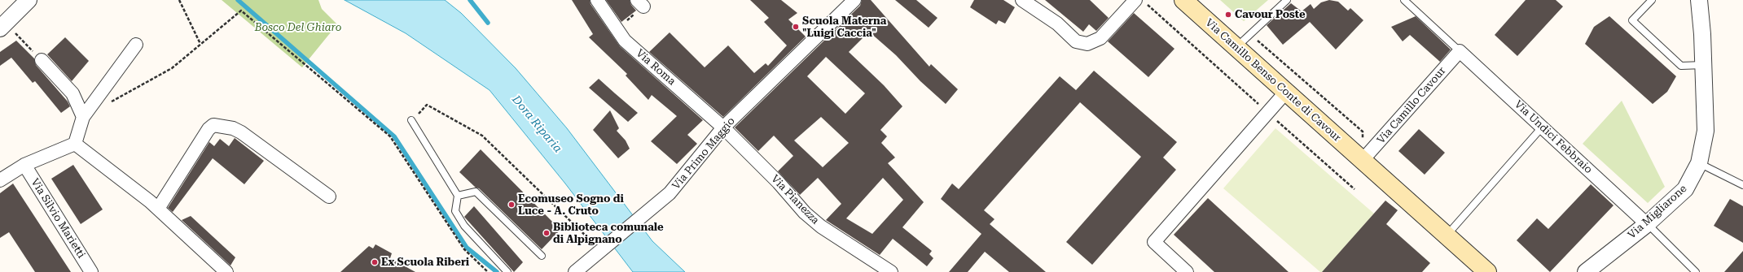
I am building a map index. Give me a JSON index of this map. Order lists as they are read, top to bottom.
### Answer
{
  "streets": {
    "main road": ["Via Camillo Benso Conte di Cavour"],
    "street": [
      "Via Roma",
      "Via Camillo Cavour",
      "Via Undici Febbraio",
      "Via Primo Maggio",
      "Via Pianezza",
      "Via Migliarone",
      "Via Silvio Marietti"
    ]
  },
  "crossings": [
    ["Via Roma", "Via Primo Maggio"],
    ["Via Roma", "Via Pianezza"],
    ["Via Camillo Benso Conte di Cavour", "Via Camillo Cavour"],
    ["Via Camillo Cavour", "Via Undici Febbraio"],
    ["Via Undici Febbraio", "Via Migliarone"],
    ["Via Primo Maggio", "Via Pianezza"]
  ],
  "water": ["Dora Riparia"],
  "parks": ["Bosco Del Ghiaro"],
  "places": [
    "Cavour Poste",
    "Scuola Materna \"Luigi Caccia\"",
    "Ecomuseo Sogno di Luce - A. Cruto",
    "Biblioteca comunale di Alpignano",
    "Ex Scuola Riberi"
  ]
}
